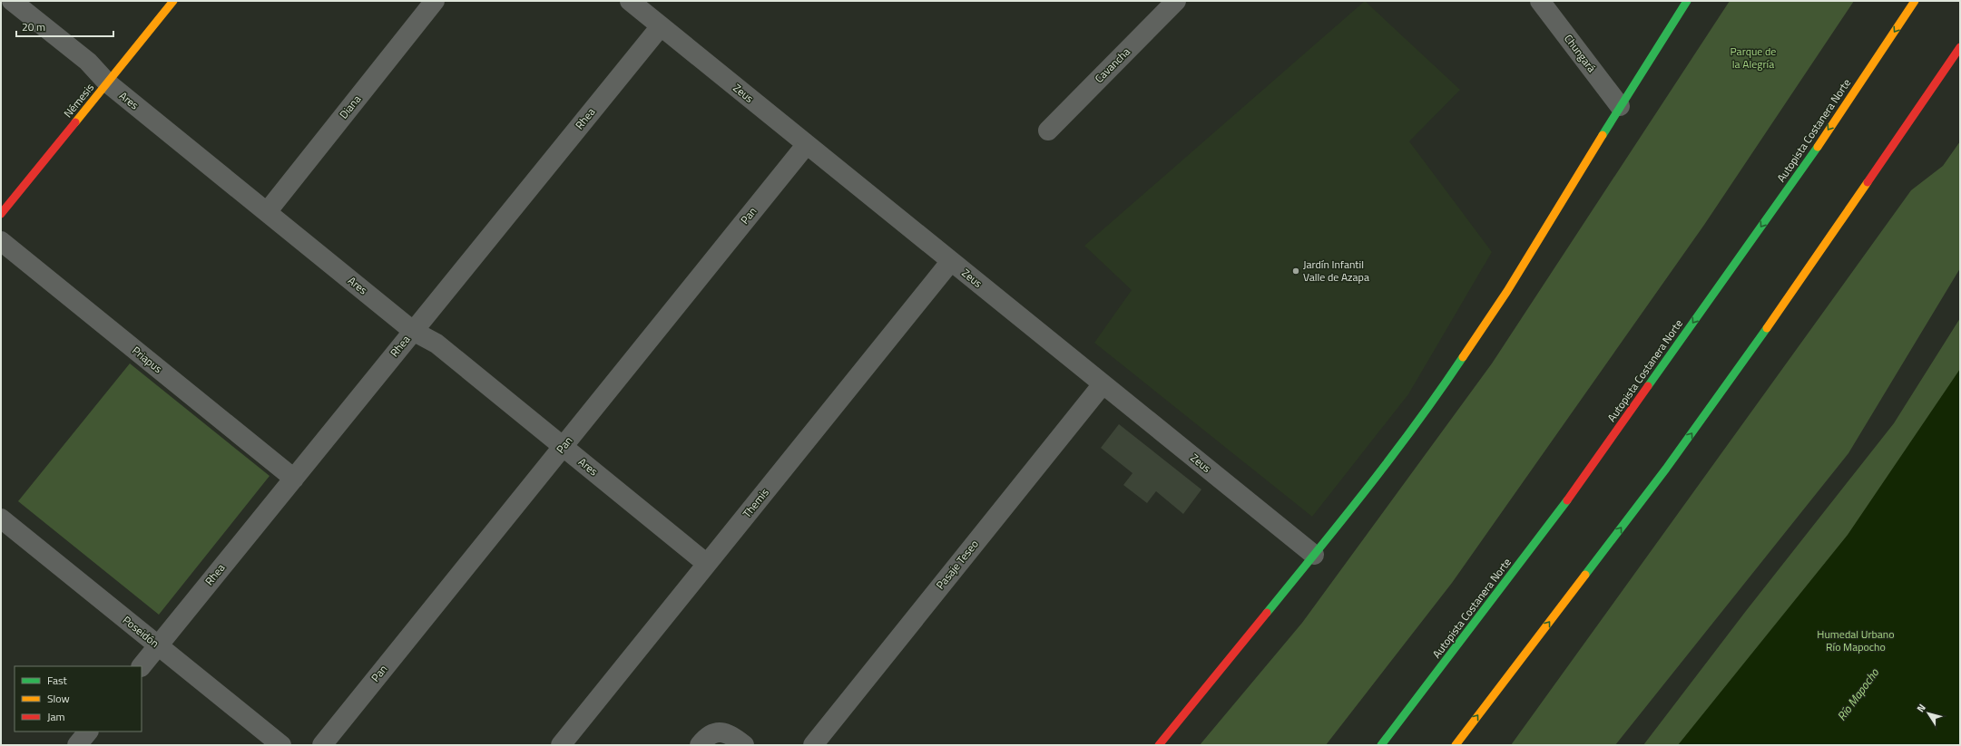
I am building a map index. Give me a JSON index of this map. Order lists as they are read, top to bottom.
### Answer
{
  "streets": {
    "main road": ["Némesis", "Autopista Costanera Norte"],
    "street": [
      "Chungará",
      "Cavancha",
      "Zeus",
      "Ares",
      "Diana",
      "Rhea",
      "Pan",
      "Priapus",
      "Themis",
      "Pasaje Teseo",
      "Poseidón"
    ]
  },
  "crossings": [
    ["Zeus", "Rhea"],
    ["Zeus", "Pan"],
    ["Zeus", "Themis"],
    ["Zeus", "Pasaje Teseo"],
    ["Némesis", "Ares"],
    ["Ares", "Diana"],
    ["Ares", "Rhea"],
    ["Ares", "Pan"],
    ["Ares", "Themis"],
    ["Rhea", "Priapus"],
    ["Rhea", "Poseidón"]
  ],
  "water": ["Río Mapocho"],
  "parks": ["Parque de la Alegría", "Humedal Urbano Río Mapocho"],
  "places": ["Jardín Infantil Valle de Azapa"],
  "legend": ["Fast", "Slow", "Jam"],
  "scale_bar": "20 m",
  "north": "top left"
}
